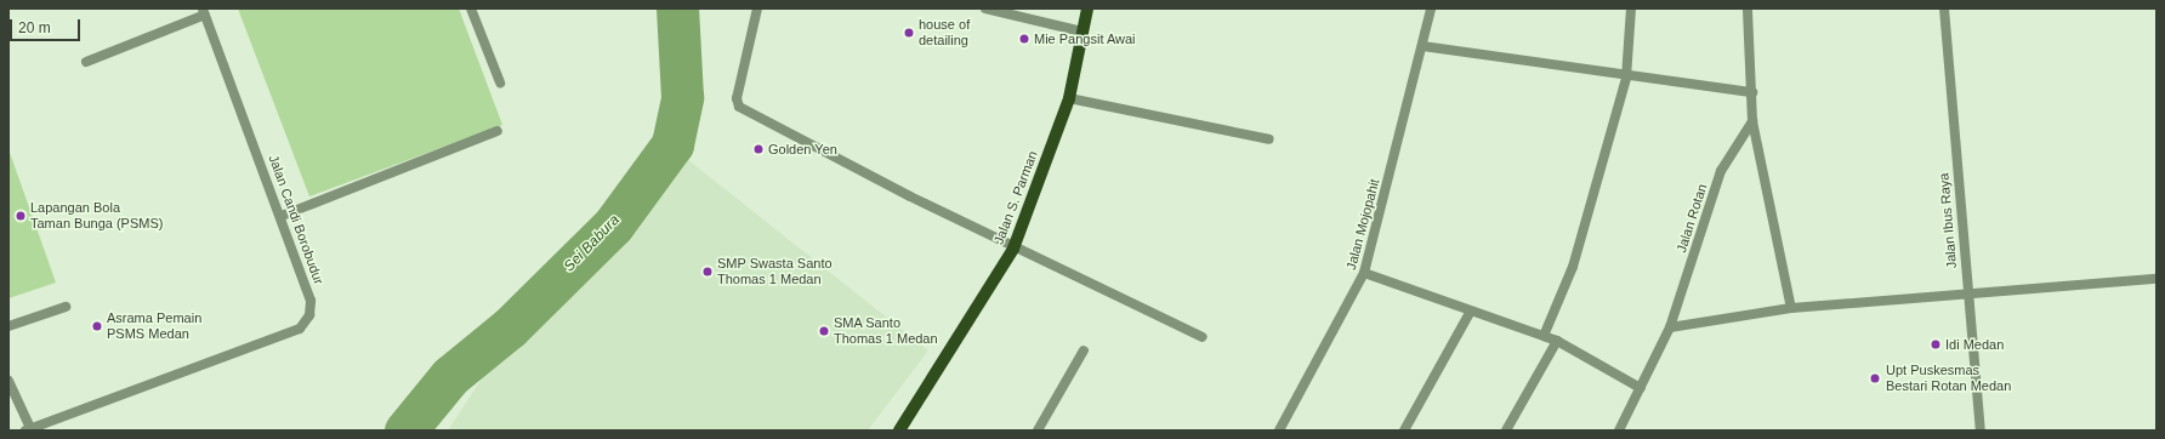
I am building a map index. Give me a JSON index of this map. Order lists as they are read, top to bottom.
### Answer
{
  "streets": {
    "main road": ["Jalan S. Parman"],
    "street": [
      "Jalan Rotan",
      "Jalan Candi Borobudur",
      "Jalan Ibus Raya",
      "Jalan Mojopahit"
    ]
  },
  "water": ["Sei Babura"],
  "places": [
    "house of detailing",
    "Mie Pangsit Awai",
    "Golden Yen",
    "Lapangan Bola Taman Bunga (PSMS)",
    "SMP Swasta Santo Thomas 1 Medan",
    "Asrama Pemain PSMS Medan",
    "SMA Santo Thomas 1 Medan",
    "Idi Medan",
    "Upt Puskesmas Bestari Rotan Medan"
  ],
  "scale_bar": "20 m"
}
